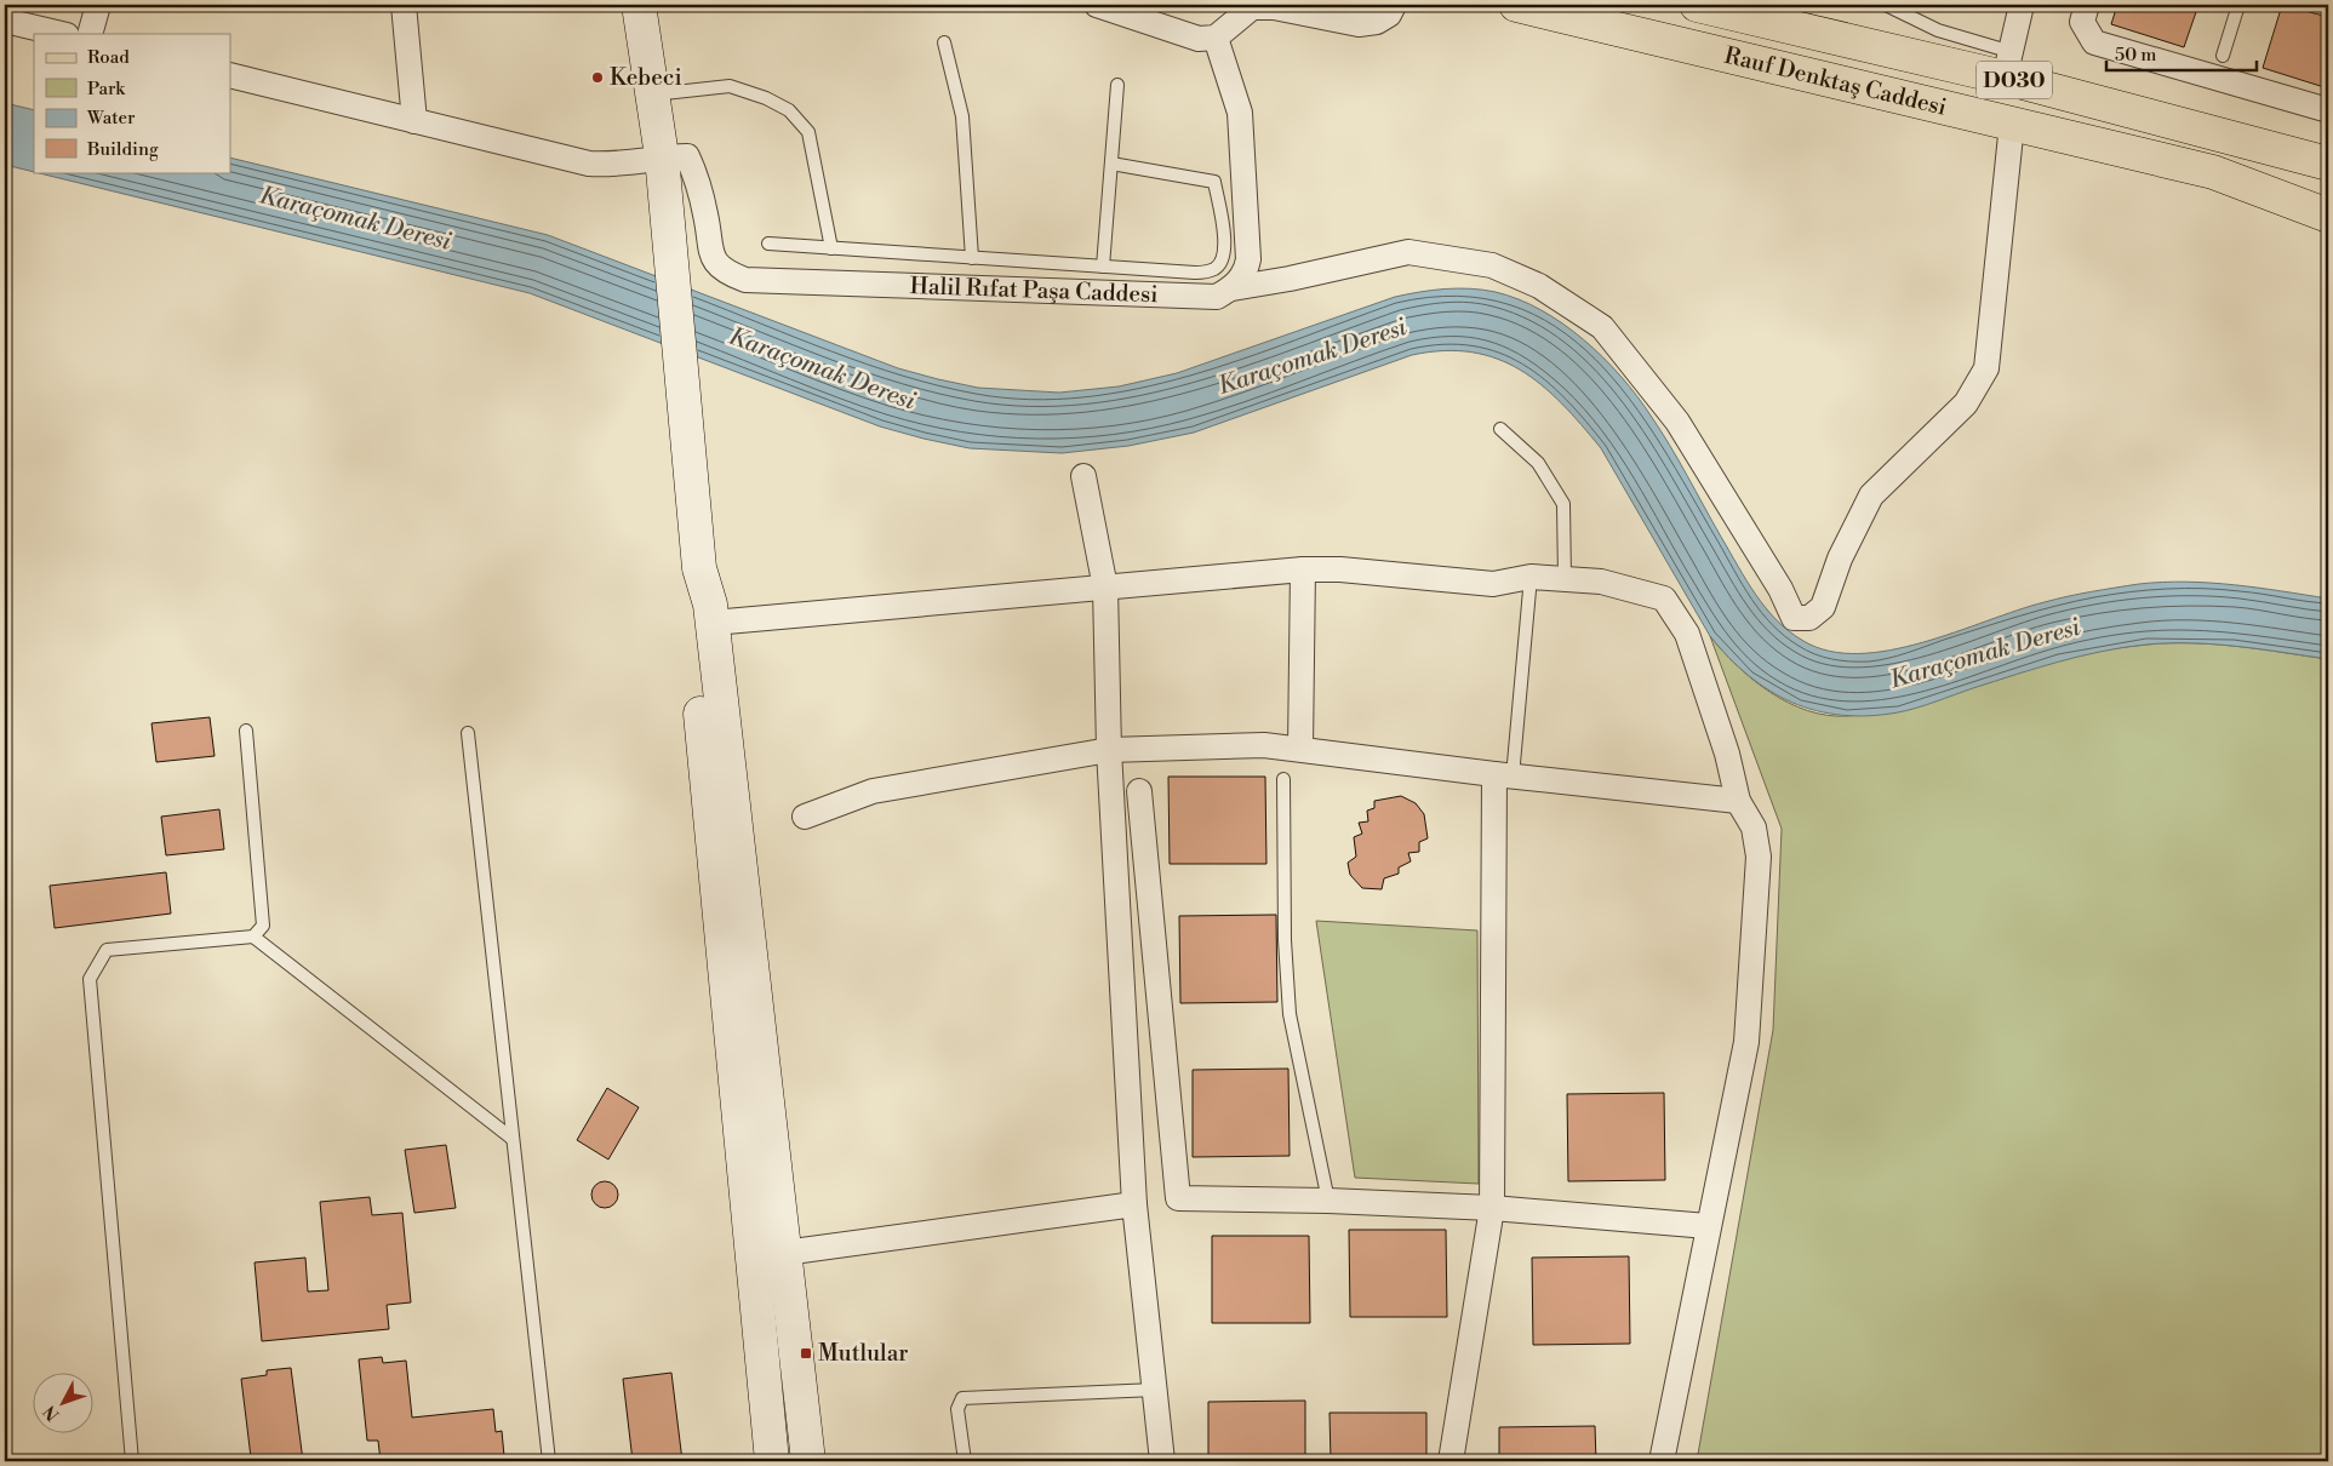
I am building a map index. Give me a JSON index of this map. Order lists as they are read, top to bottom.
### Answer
{
  "streets": {
    "main road": ["D030", "Rauf Denktaş Caddesi"],
    "street": ["Halil Rıfat Paşa Caddesi"]
  },
  "water": ["Karaçomak Deresi"],
  "places": {
    "other": ["Kebeci"],
    "transit": ["Mutlular"]
  },
  "legend": [
    "Road",
    "Park",
    "Water",
    "Building"
  ],
  "scale_bar": "50 m",
  "north": "bottom left"
}
